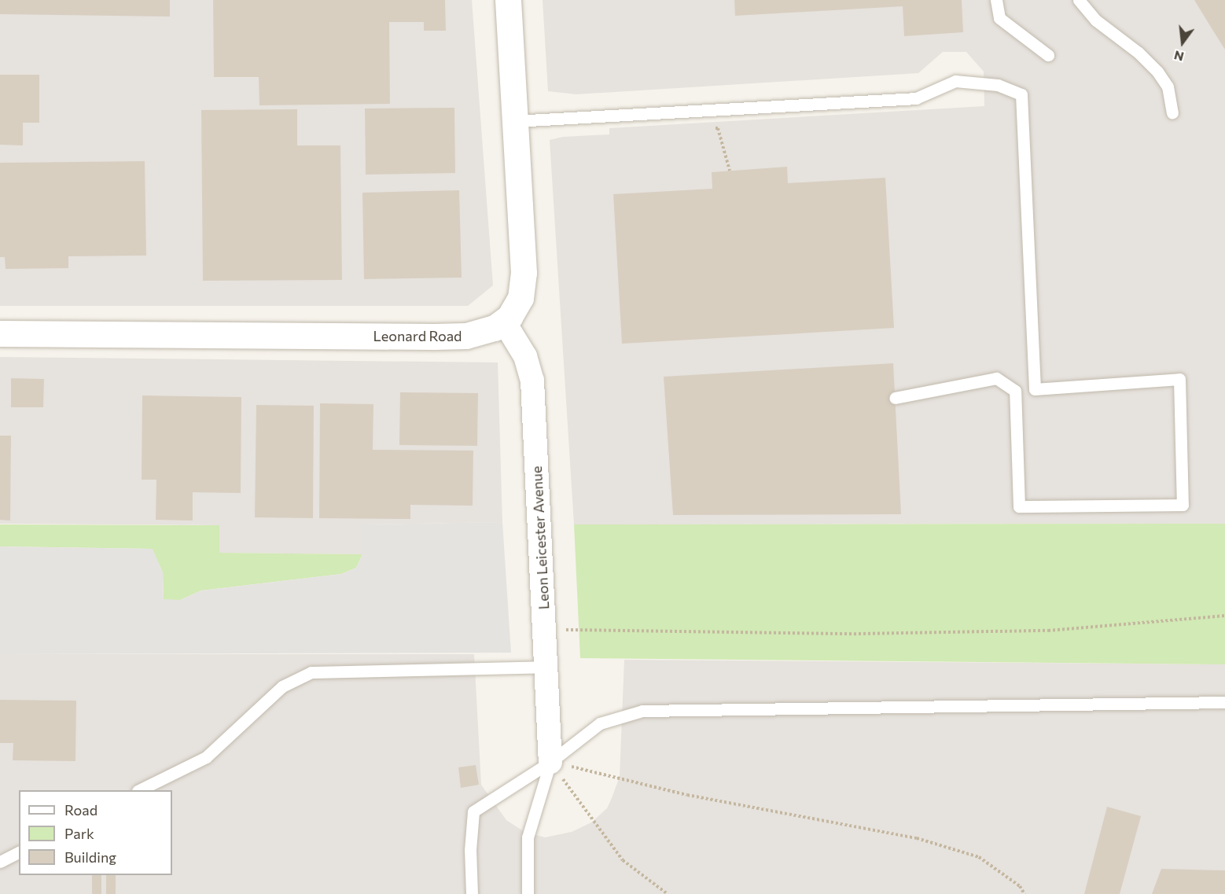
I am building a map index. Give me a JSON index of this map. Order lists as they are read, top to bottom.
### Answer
{
  "streets": {
    "street": ["Leonard Road", "Leon Leicester Avenue"]
  },
  "crossings": [
    ["Leonard Road", "Leon Leicester Avenue"]
  ],
  "legend": ["Road", "Park", "Building"],
  "north": "bottom"
}
